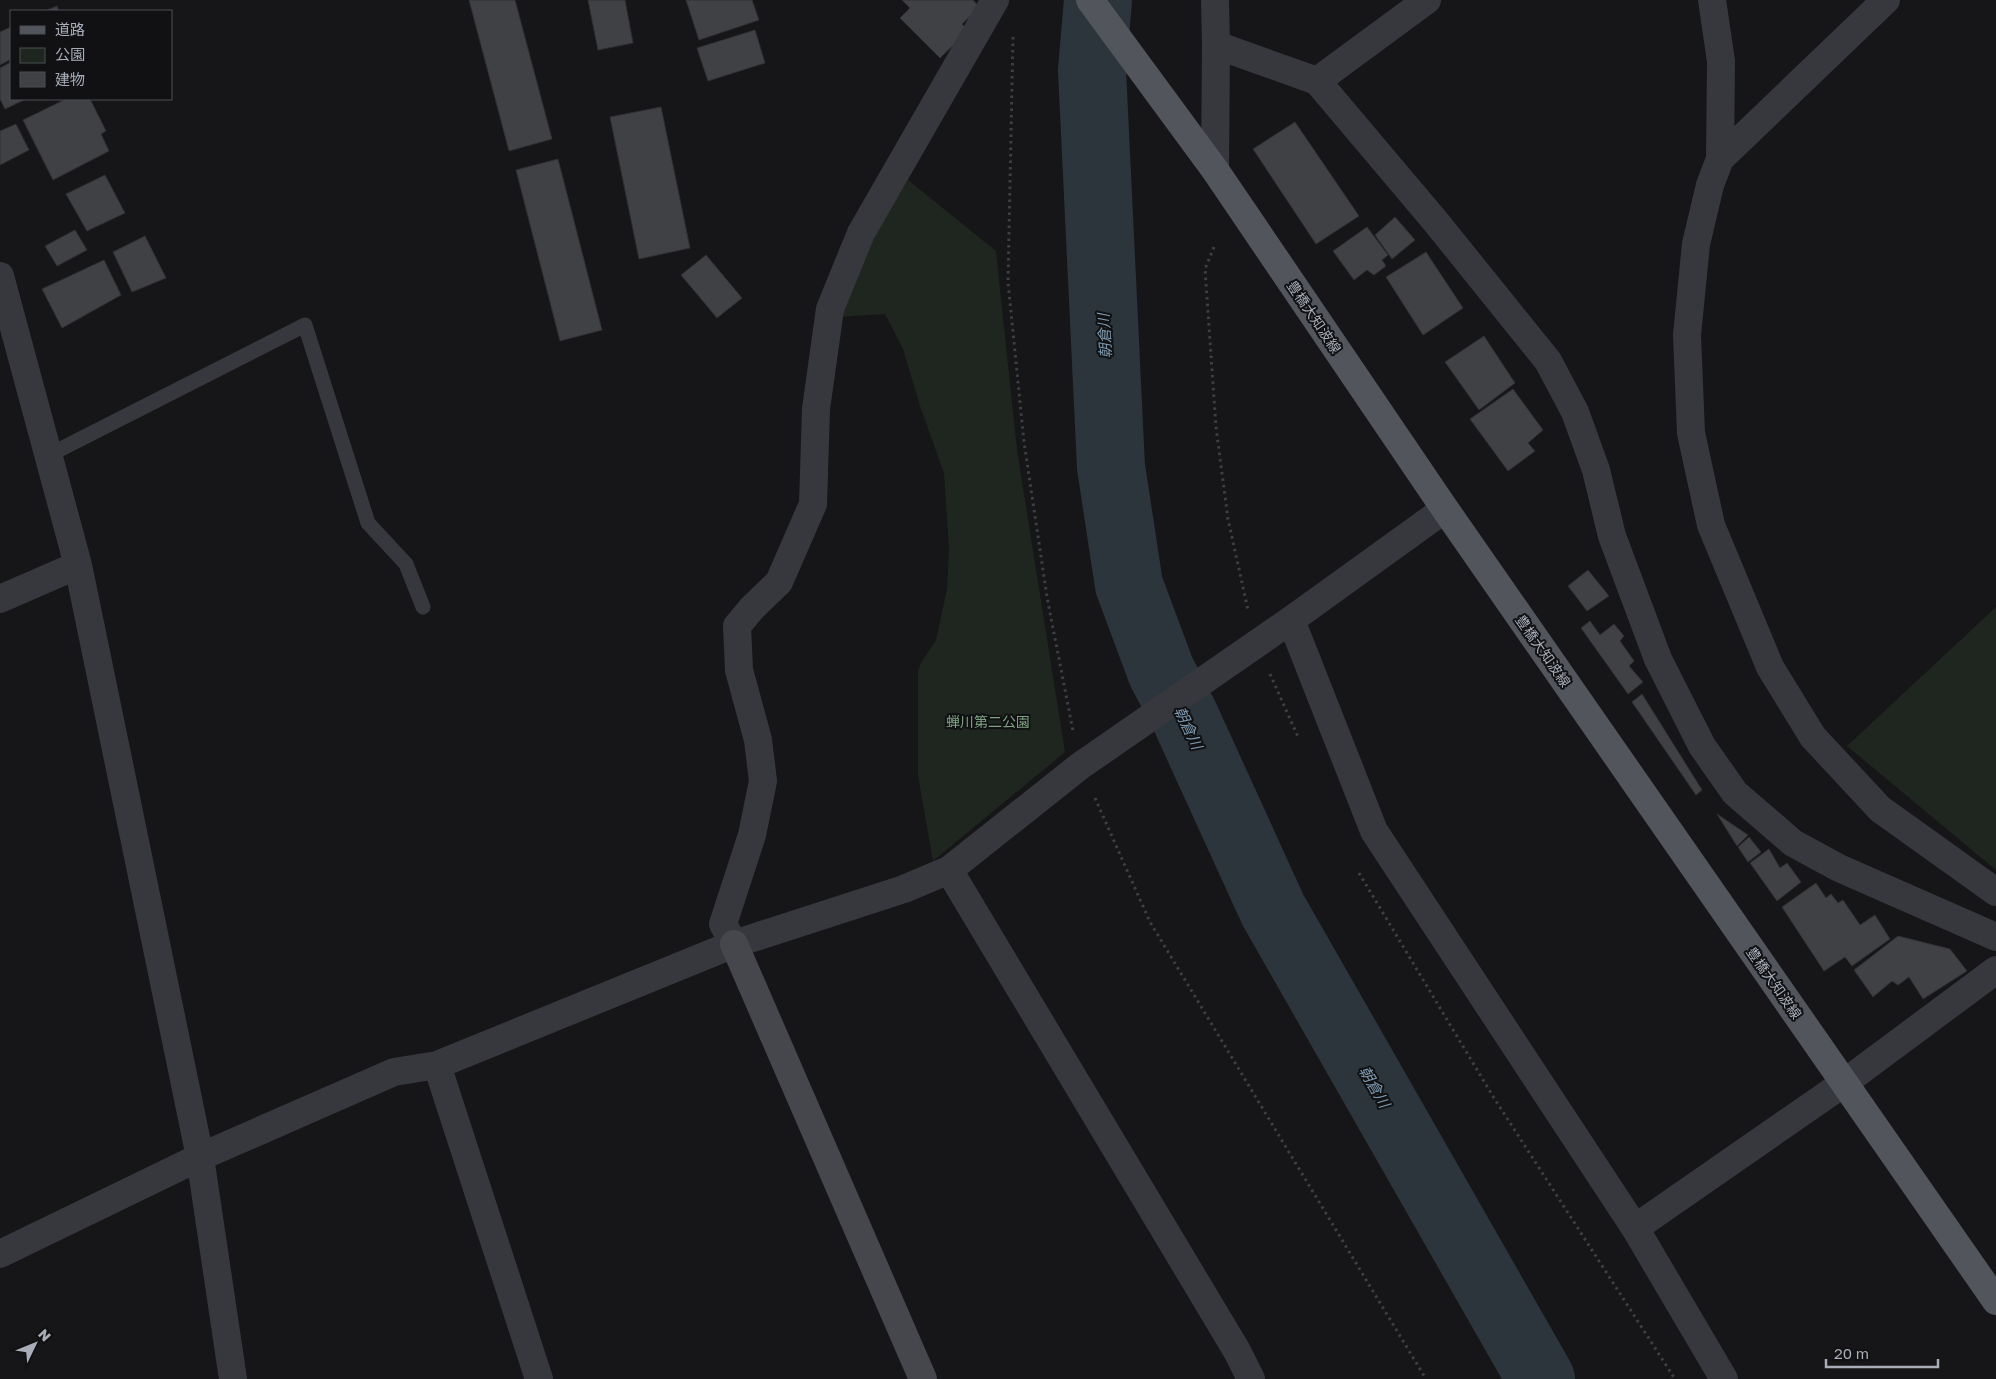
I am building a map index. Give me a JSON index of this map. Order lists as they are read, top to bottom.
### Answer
{
  "streets": {
    "main road": ["豊橋大知波線"]
  },
  "water": ["朝倉川"],
  "parks": ["蝉川第二公園"],
  "legend": ["道路", "公園", "建物"],
  "scale_bar": "20 m",
  "north": "top right"
}
